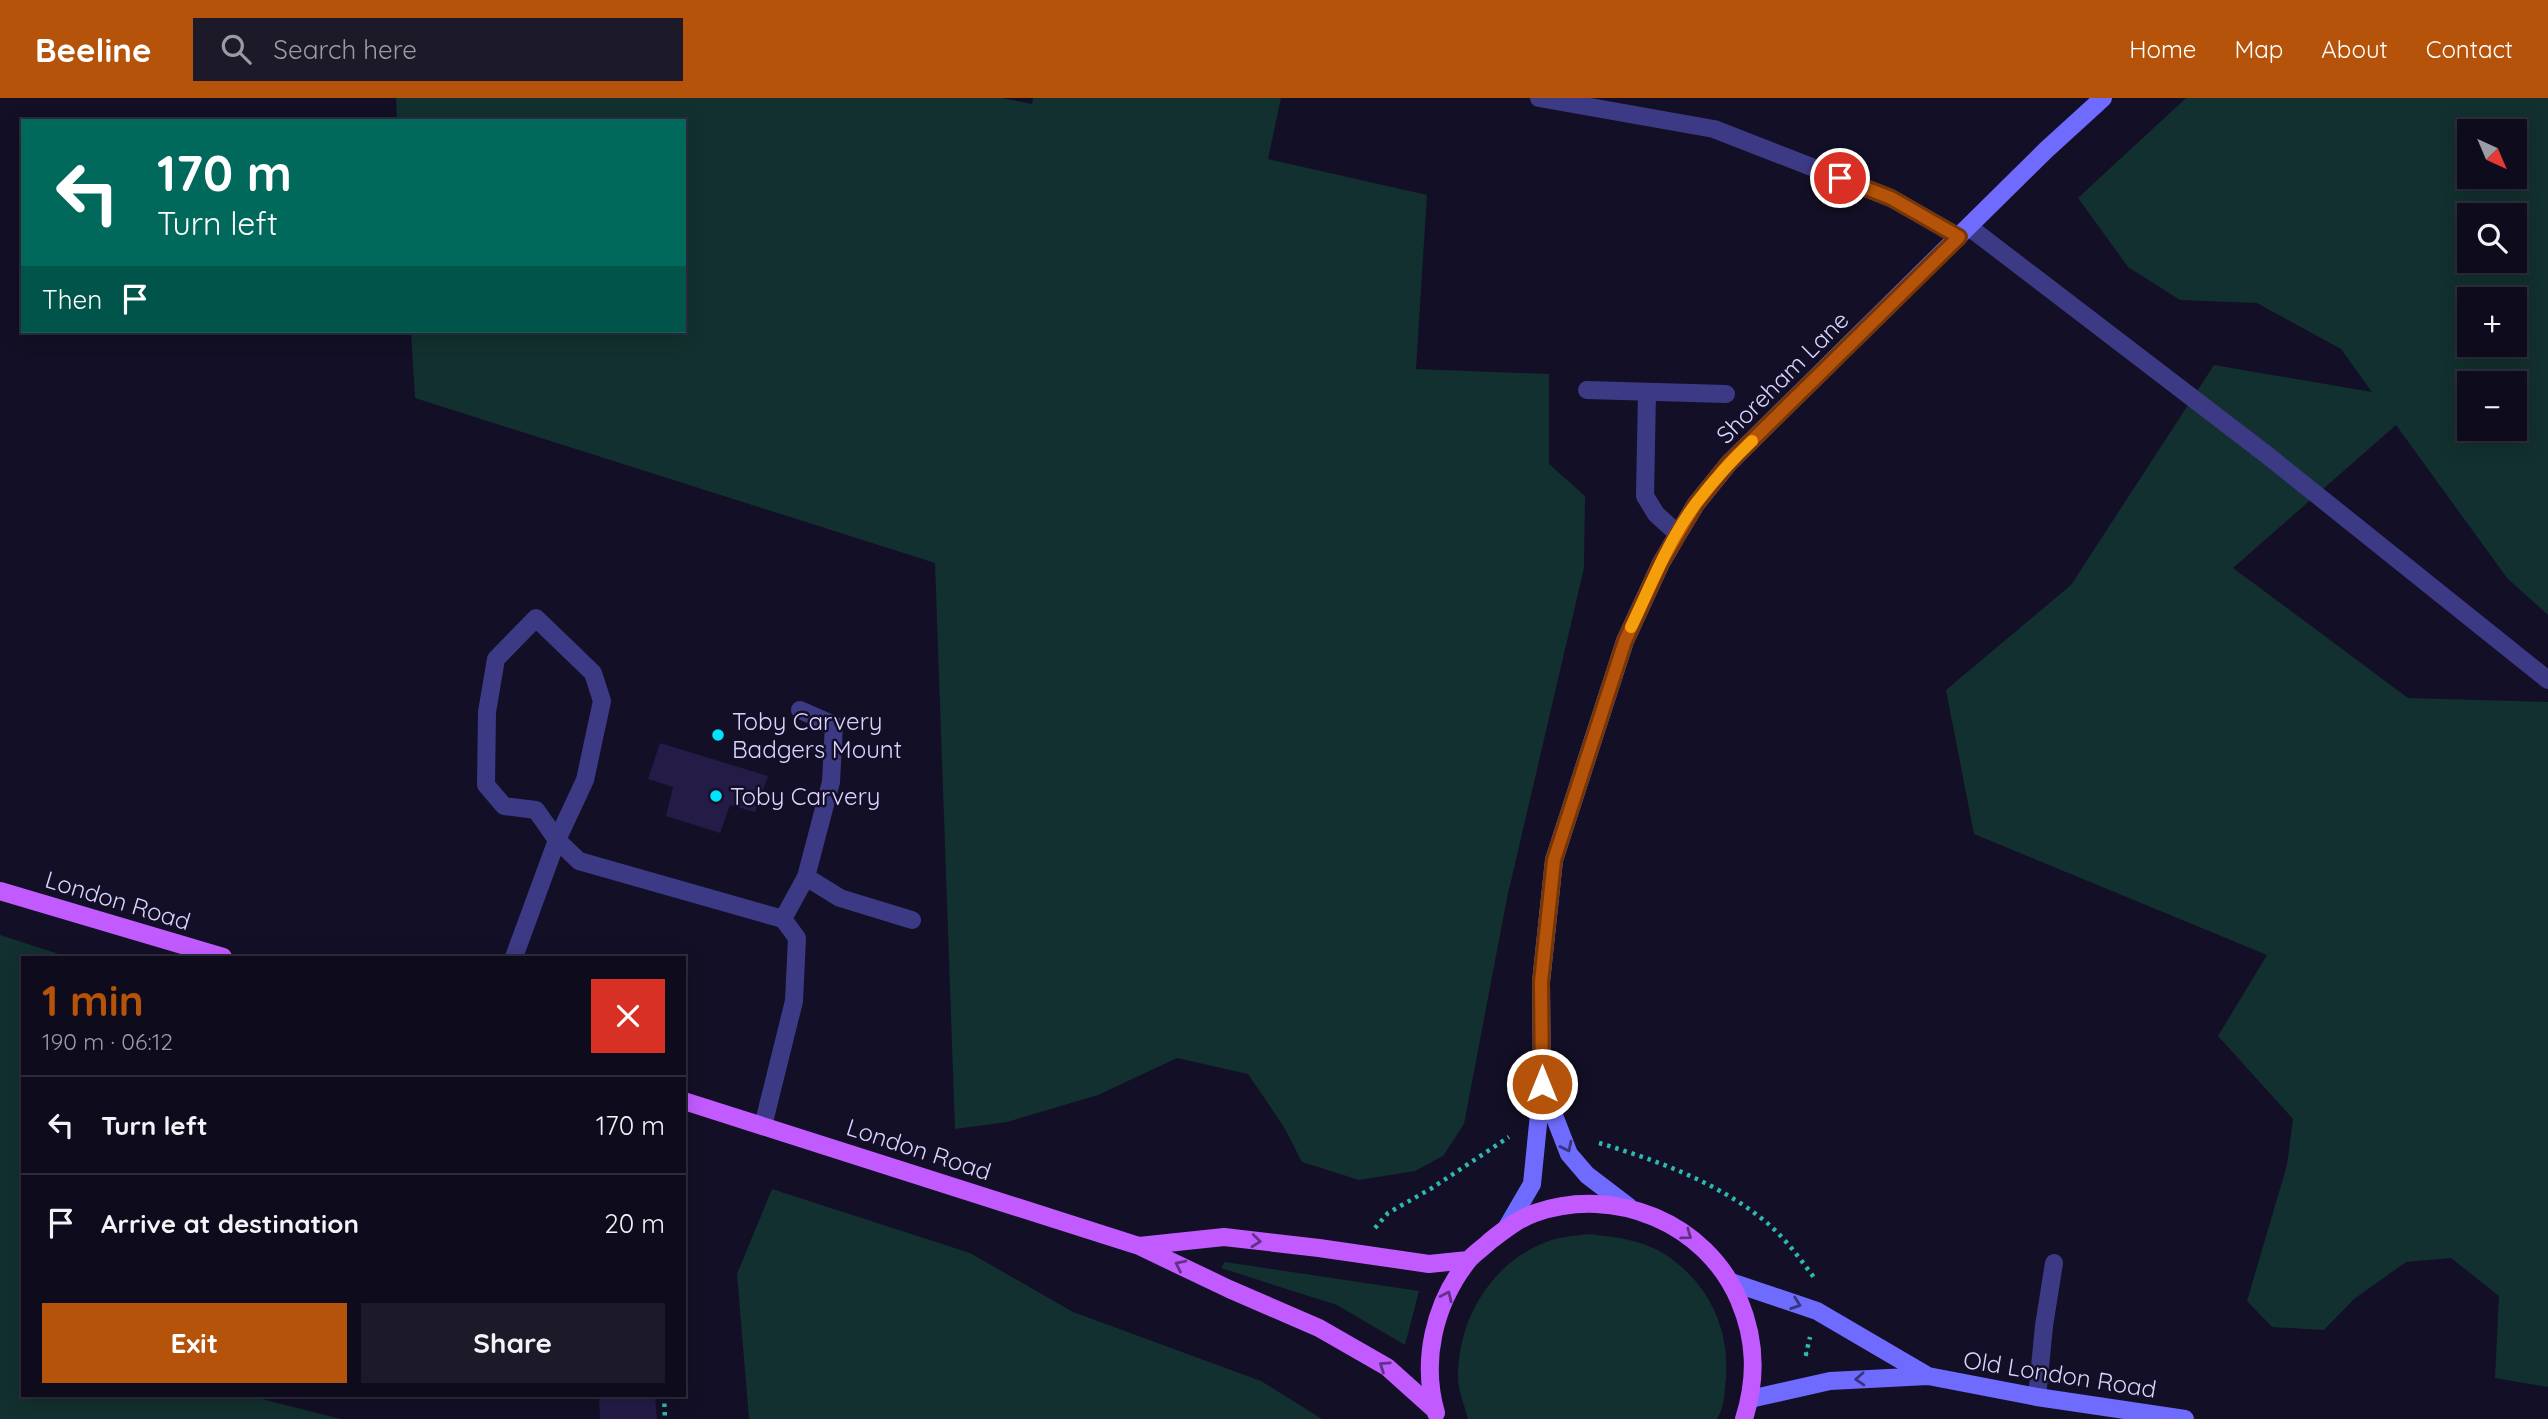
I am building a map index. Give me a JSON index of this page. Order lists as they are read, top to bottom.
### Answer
{
  "streets": {
    "main road": ["London Road"],
    "street": ["Shoreham Lane", "Old London Road"]
  },
  "places": ["Toby Carvery Badgers Mount", "Toby Carvery"],
  "north": "bottom right",
  "page": {
    "header": "Beeline",
    "search": "Search here",
    "nav": [
      "Home",
      "Map",
      "About",
      "Contact"
    ],
    "map_buttons": ["+", "−"],
    "turn": ["170 m", "Turn left"],
    "then": "Then",
    "heading": ["1 min", "190 m · 06:12"],
    "list": [
      {
        "name": "Turn left",
        "value": "170 m"
      },
      {
        "name": "Arrive at destination",
        "value": "20 m"
      }
    ],
    "buttons": ["Exit", "Share"]
  }
}
